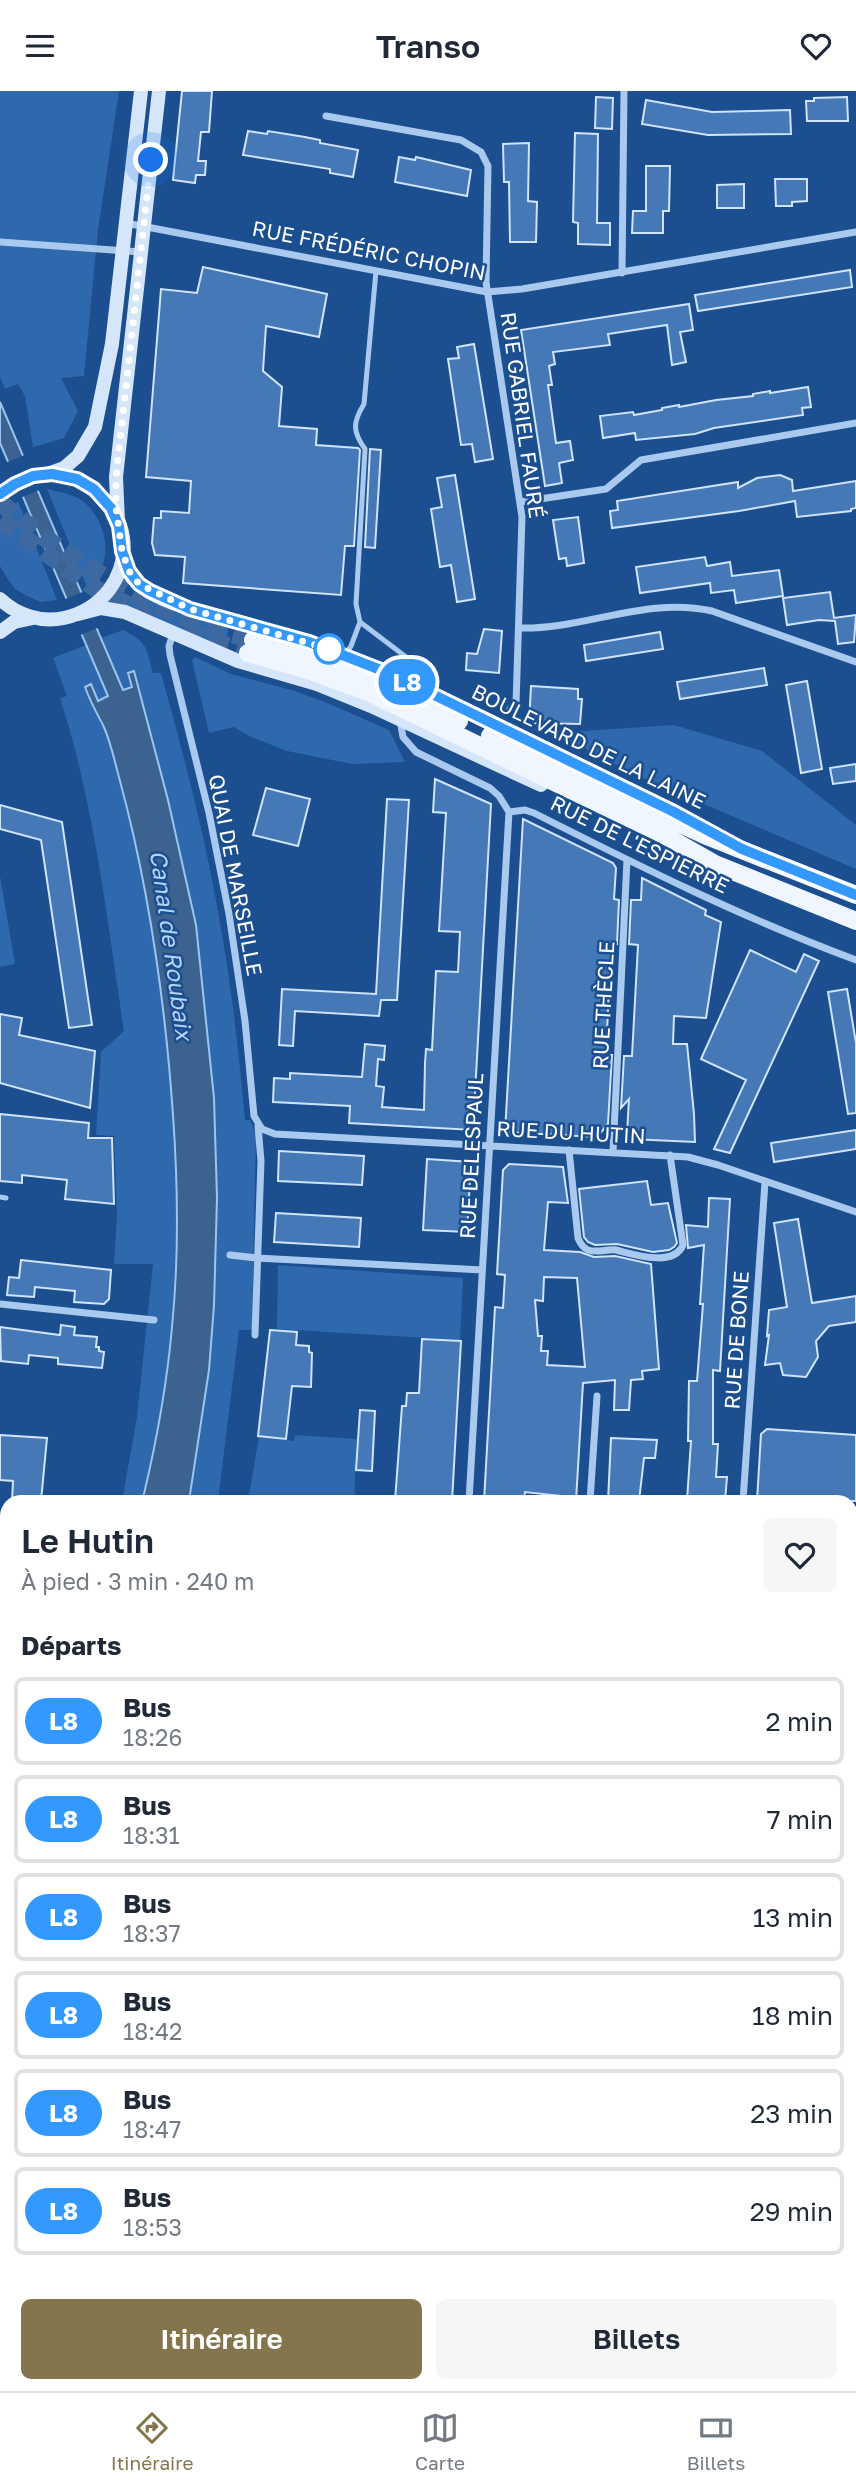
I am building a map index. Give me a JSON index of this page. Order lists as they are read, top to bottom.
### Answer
{
  "streets": {
    "main road": ["BOULEVARD DE LA LAINE"],
    "street": [
      "RUE FRÉDÉRIC CHOPIN",
      "RUE GABRIEL FAURÉ",
      "RUE DE L'ESPIERRE",
      "QUAI DE MARSEILLE",
      "RUE THÈCLE",
      "RUE DU HUTIN",
      "RUE DELESPAUL",
      "RUE DE BONE"
    ]
  },
  "crossings": [
    ["RUE FRÉDÉRIC CHOPIN", "RUE GABRIEL FAURÉ"],
    ["RUE DE L'ESPIERRE", "RUE THÈCLE"],
    ["RUE DE L'ESPIERRE", "RUE DELESPAUL"],
    ["QUAI DE MARSEILLE", "RUE DU HUTIN"],
    ["RUE THÈCLE", "RUE DU HUTIN"],
    ["RUE DU HUTIN", "RUE DELESPAUL"],
    ["RUE DU HUTIN", "RUE DE BONE"]
  ],
  "water": ["Canal de Roubaix"],
  "lines": ["bus line L8"],
  "page": {
    "header": "Transo",
    "on_map": "L8",
    "heading": [
      ["Le Hutin", "À pied · 3 min · 240 m"],
      "Départs"
    ],
    "list": [
      {
        "mark": "L8",
        "name": "Bus",
        "note": "18:26",
        "value": "2 min"
      },
      {
        "mark": "L8",
        "name": "Bus",
        "note": "18:31",
        "value": "7 min"
      },
      {
        "mark": "L8",
        "name": "Bus",
        "note": "18:37",
        "value": "13 min"
      },
      {
        "mark": "L8",
        "name": "Bus",
        "note": "18:42",
        "value": "18 min"
      },
      {
        "mark": "L8",
        "name": "Bus",
        "note": "18:47",
        "value": "23 min"
      },
      {
        "mark": "L8",
        "name": "Bus",
        "note": "18:53",
        "value": "29 min"
      }
    ],
    "buttons": ["Itinéraire", "Billets"],
    "tabs": ["Itinéraire", "Carte", "Billets"]
  }
}
